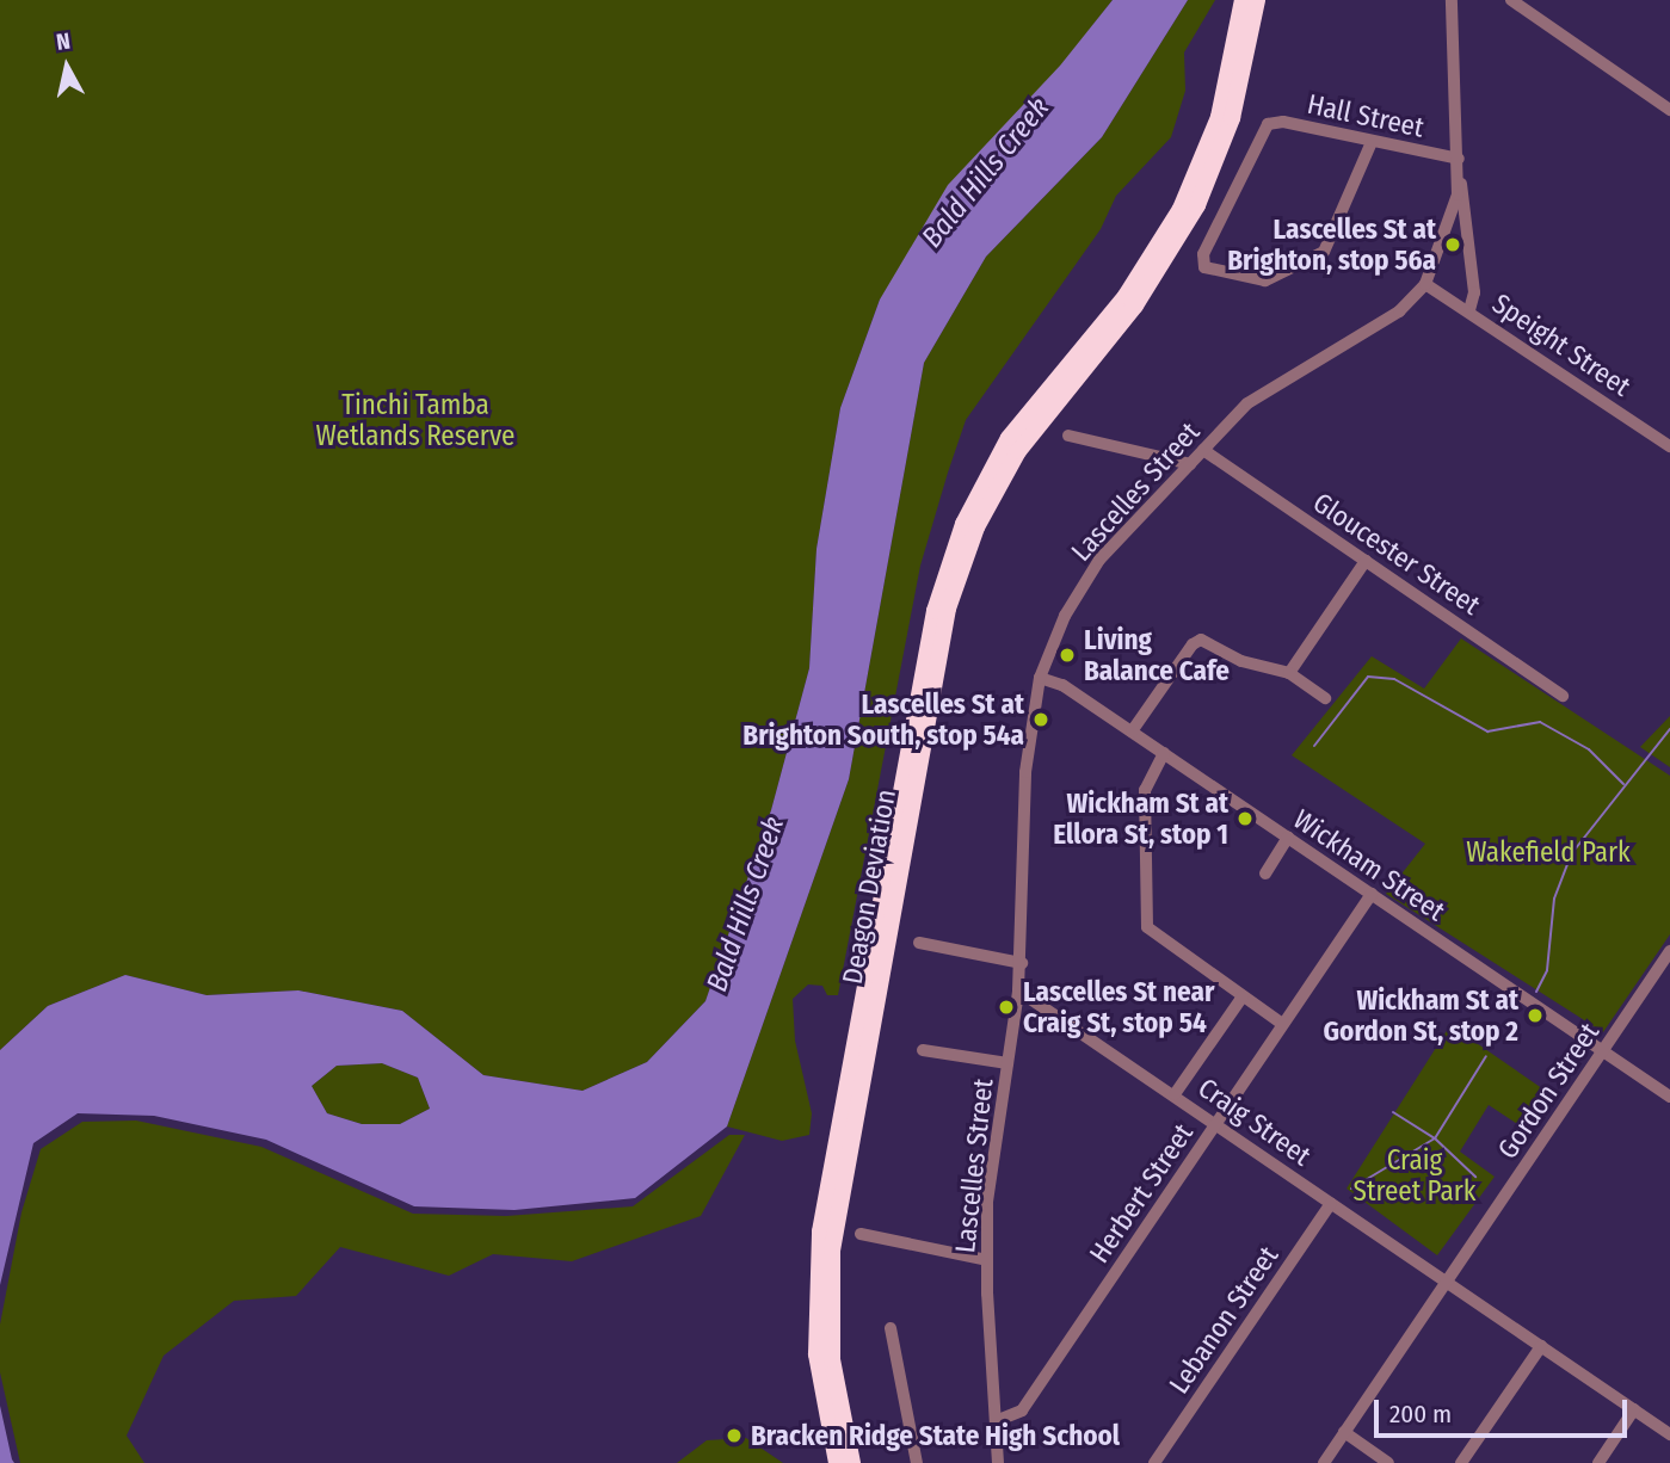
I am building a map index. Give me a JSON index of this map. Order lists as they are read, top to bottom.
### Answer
{
  "streets": {
    "highway": ["Deagon Deviation"],
    "street": [
      "Hall Street",
      "Speight Street",
      "Lascelles Street",
      "Gloucester Street",
      "Wickham Street",
      "Gordon Street",
      "Craig Street",
      "Herbert Street",
      "Lebanon Street"
    ]
  },
  "crossings": [
    ["Hall Street", "Lascelles Street"],
    ["Speight Street", "Lascelles Street"],
    ["Lascelles Street", "Gloucester Street"],
    ["Lascelles Street", "Wickham Street"],
    ["Lascelles Street", "Craig Street"],
    ["Lascelles Street", "Herbert Street"],
    ["Wickham Street", "Gordon Street"],
    ["Wickham Street", "Herbert Street"],
    ["Gordon Street", "Craig Street"],
    ["Craig Street", "Herbert Street"],
    ["Craig Street", "Lebanon Street"]
  ],
  "water": ["Bald Hills Creek"],
  "parks": ["Tinchi Tamba Wetlands Reserve", "Wakefield Park", "Craig Street Park"],
  "places": [
    "Lascelles St at Brighton, stop 56a",
    "Living Balance Cafe",
    "Lascelles St at Brighton South, stop 54a",
    "Wickham St at Ellora St, stop 1",
    "Lascelles St near Craig St, stop 54",
    "Wickham St at Gordon St, stop 2",
    "Bracken Ridge State High School"
  ],
  "scale_bar": "200 m",
  "north": "top"
}
